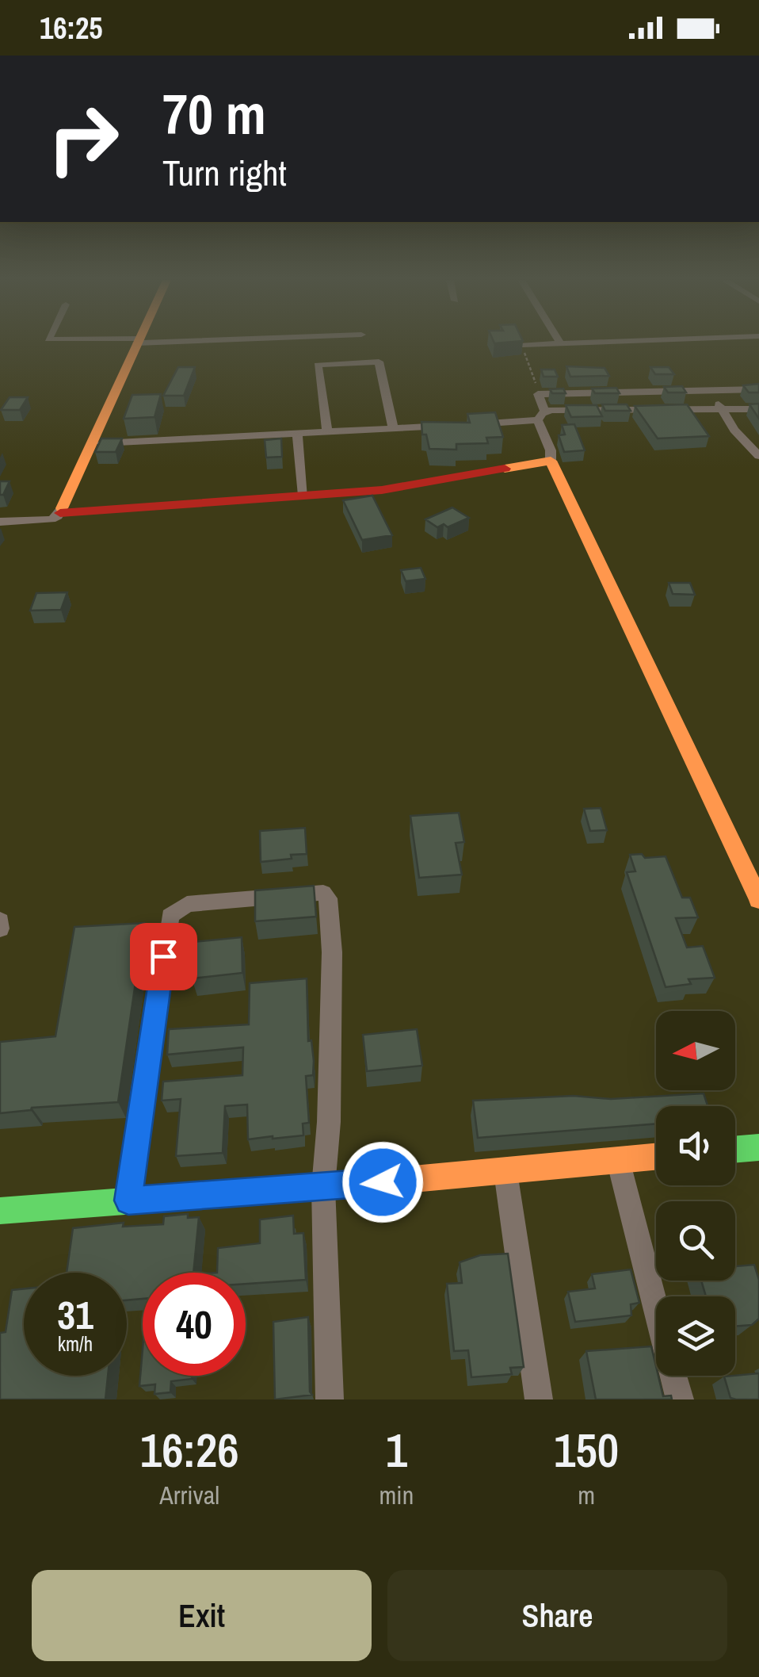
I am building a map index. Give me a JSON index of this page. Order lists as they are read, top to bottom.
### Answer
{
  "north": "left",
  "page": {
    "status": "16:25",
    "turn": ["70 m", "Turn right"],
    "speed": "31 km/h",
    "limit": "40",
    "eta": [
      "16:26",
      "Arrival",
      "1",
      "min",
      "150",
      "m"
    ],
    "buttons": ["Exit", "Share"]
  }
}
